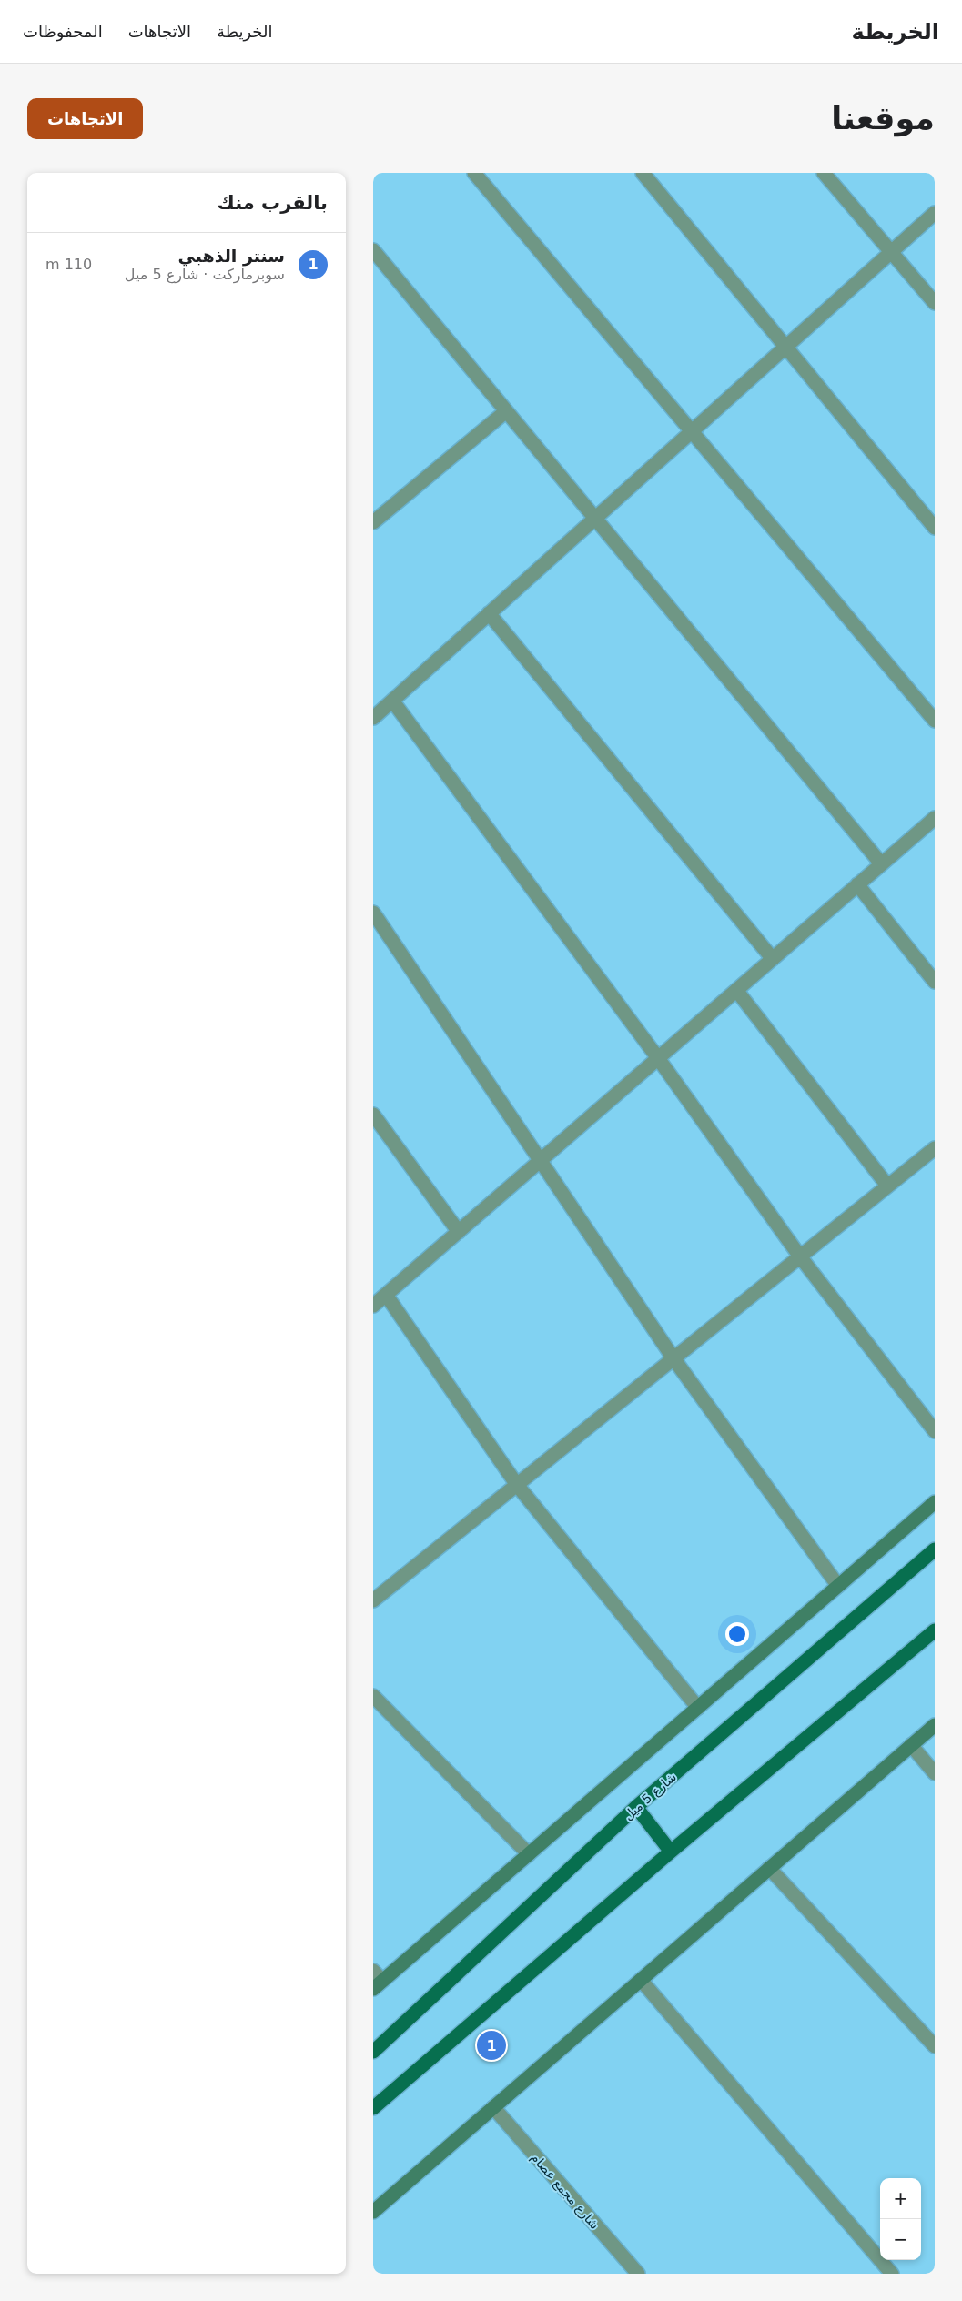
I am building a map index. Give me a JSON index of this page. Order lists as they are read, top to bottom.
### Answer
{
  "streets": {
    "main road": ["شارع 5 ميل"],
    "street": ["شارع مجمع عصام"]
  },
  "page": {
    "header": "الخريطة",
    "nav": ["الخريطة", "الاتجاهات", "المحفوظات"],
    "buttons": "الاتجاهات",
    "title": "موقعنا",
    "heading": "بالقرب منك",
    "list": [
      {
        "mark": "1",
        "name": "سنتر الذهبي",
        "note": "سوبرماركت · شارع 5 ميل",
        "value": "110 m"
      }
    ],
    "pins": "1",
    "map_buttons": ["+", "−"]
  }
}
